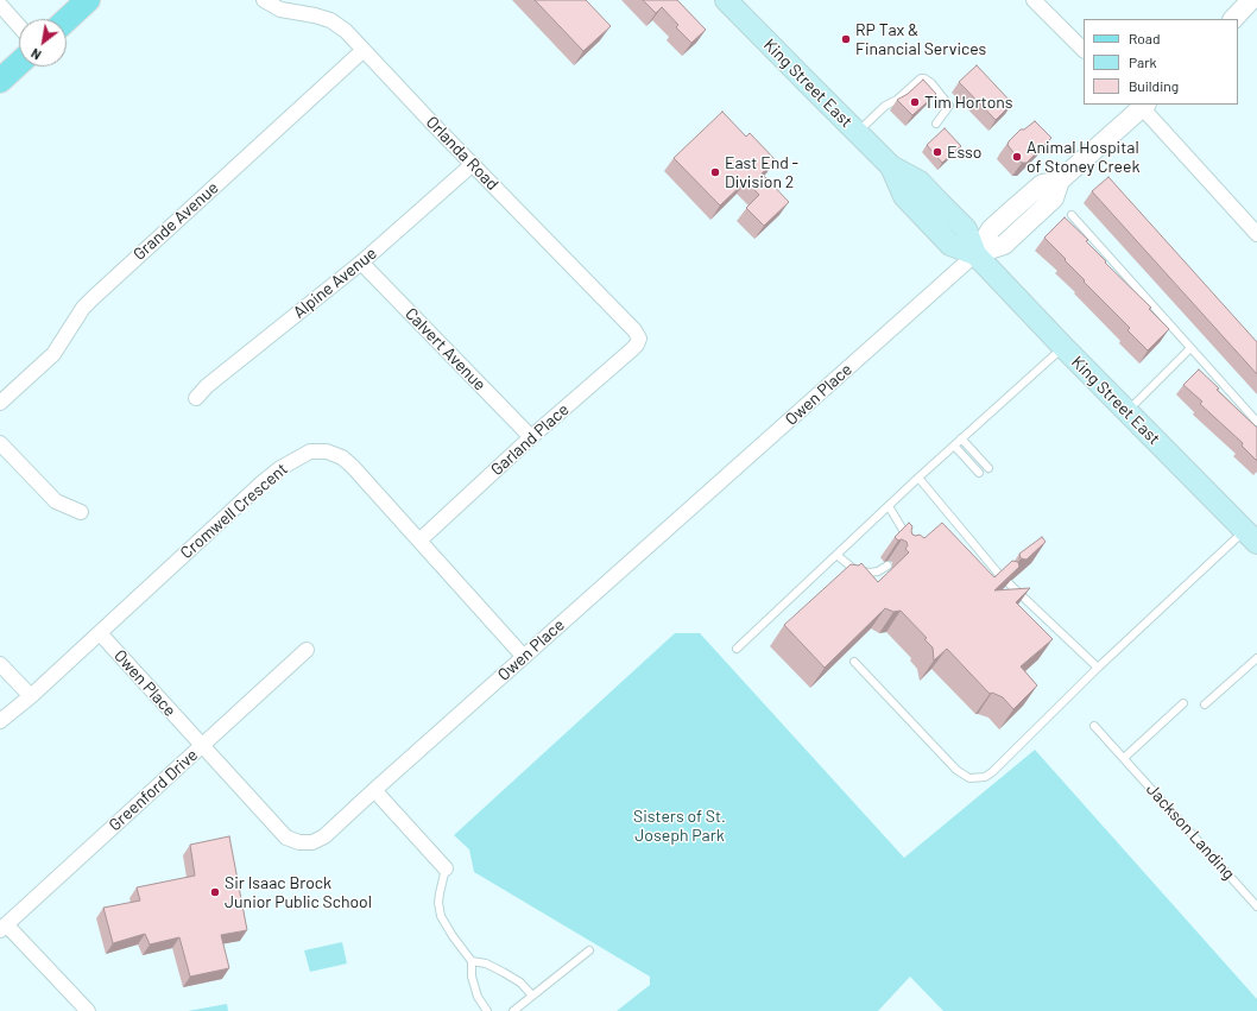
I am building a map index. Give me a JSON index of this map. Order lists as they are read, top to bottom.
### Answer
{
  "streets": {
    "main road": ["King Street East"],
    "street": [
      "Orlanda Road",
      "Grande Avenue",
      "Alpine Avenue",
      "Calvert Avenue",
      "Owen Place",
      "Garland Place",
      "Cromwell Crescent",
      "Greenford Drive"
    ],
    "lane": ["Jackson Landing"]
  },
  "crossings": [
    ["King Street East", "Owen Place"],
    ["Orlanda Road", "Grande Avenue"],
    ["Orlanda Road", "Alpine Avenue"],
    ["Orlanda Road", "Garland Place"],
    ["Alpine Avenue", "Calvert Avenue"],
    ["Calvert Avenue", "Garland Place"],
    ["Owen Place", "Cromwell Crescent"],
    ["Owen Place", "Greenford Drive"],
    ["Garland Place", "Cromwell Crescent"]
  ],
  "parks": ["Sisters of St. Joseph Park"],
  "places": [
    "RP Tax & Financial Services",
    "Tim Hortons",
    "Esso",
    "Animal Hospital of Stoney Creek",
    "East End - Division 2",
    "Sir Isaac Brock Junior Public School"
  ],
  "legend": ["Road", "Park", "Building"],
  "north": "bottom left"
}
